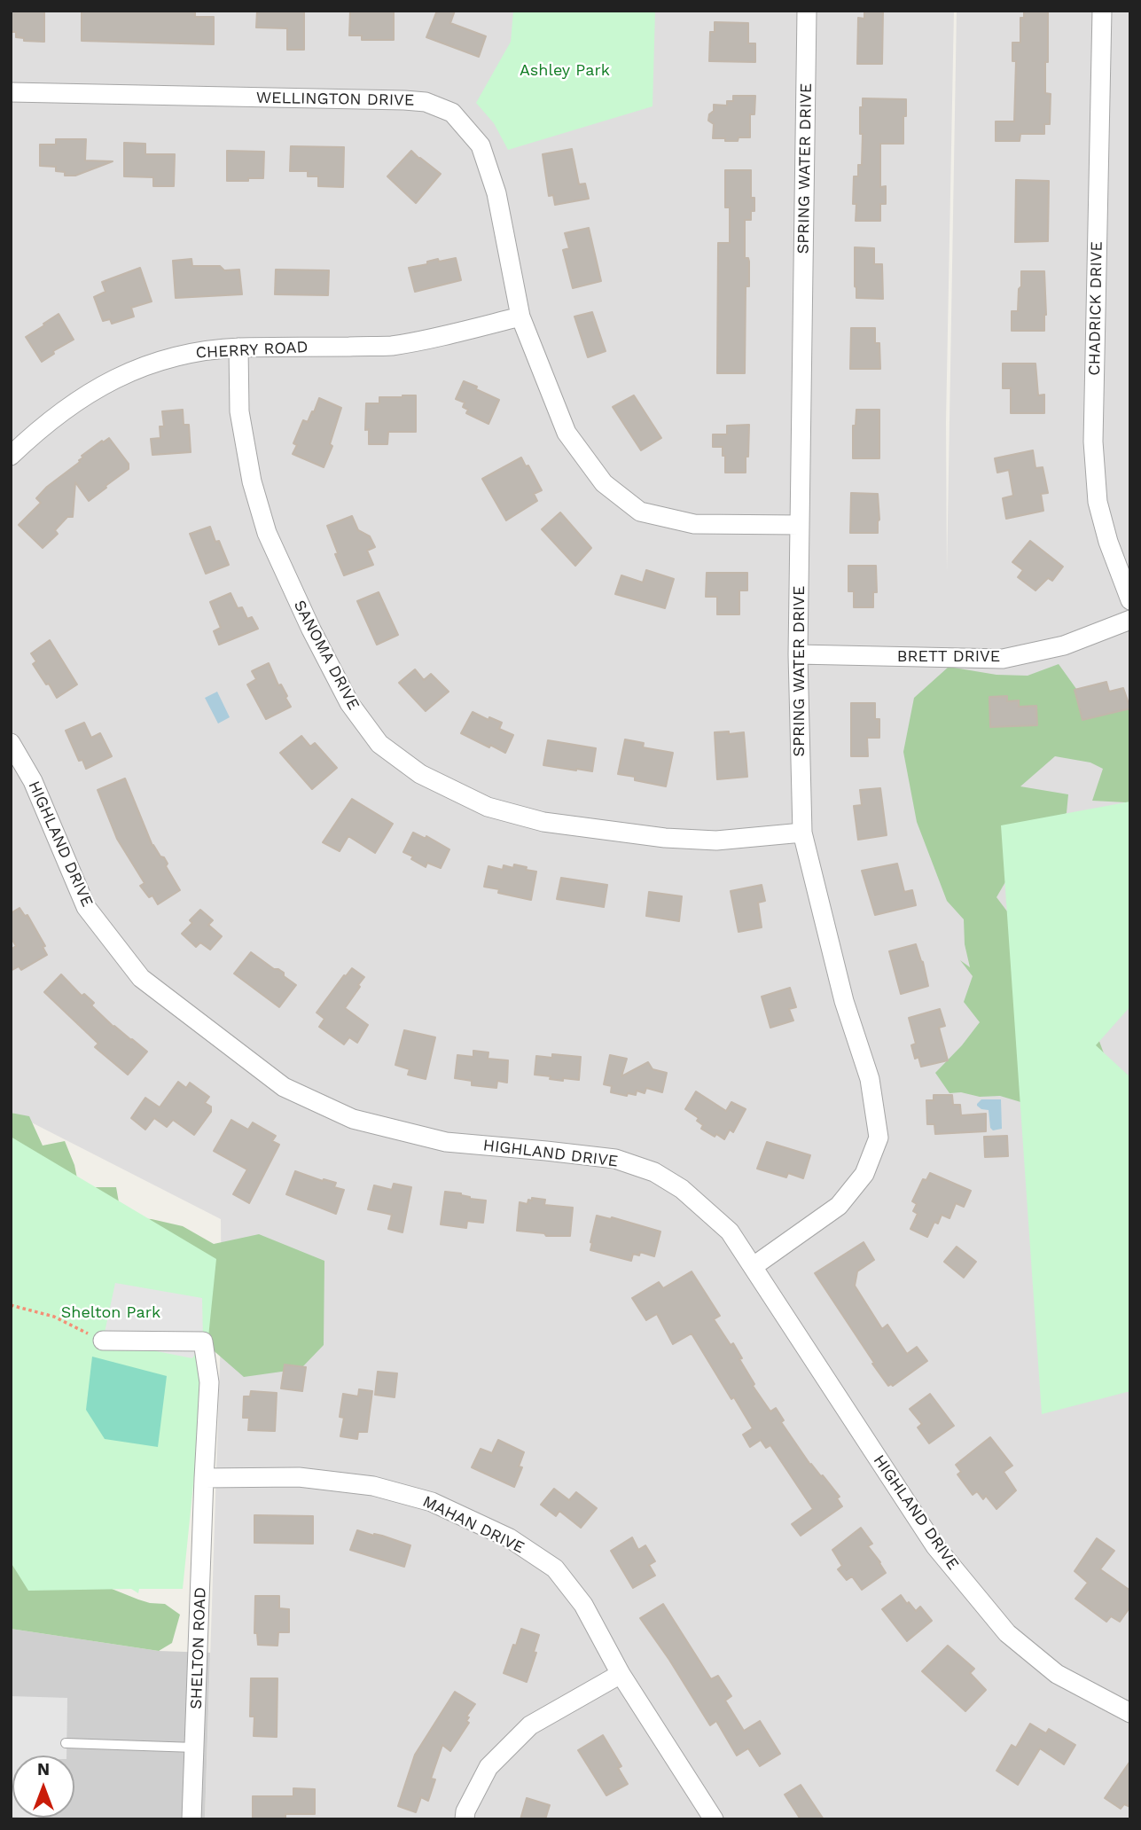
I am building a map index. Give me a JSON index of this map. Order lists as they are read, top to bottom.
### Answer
{
  "streets": {
    "street": [
      "WELLINGTON DRIVE",
      "SPRING WATER DRIVE",
      "CHADRICK DRIVE",
      "CHERRY ROAD",
      "SANOMA DRIVE",
      "BRETT DRIVE",
      "HIGHLAND DRIVE",
      "MAHAN DRIVE",
      "SHELTON ROAD"
    ]
  },
  "crossings": [
    ["WELLINGTON DRIVE", "SPRING WATER DRIVE"],
    ["WELLINGTON DRIVE", "CHERRY ROAD"],
    ["SPRING WATER DRIVE", "SANOMA DRIVE"],
    ["SPRING WATER DRIVE", "BRETT DRIVE"],
    ["SPRING WATER DRIVE", "HIGHLAND DRIVE"],
    ["CHERRY ROAD", "SANOMA DRIVE"],
    ["MAHAN DRIVE", "SHELTON ROAD"]
  ],
  "parks": ["Ashley Park", "Shelton Park"],
  "north": "top"
}
